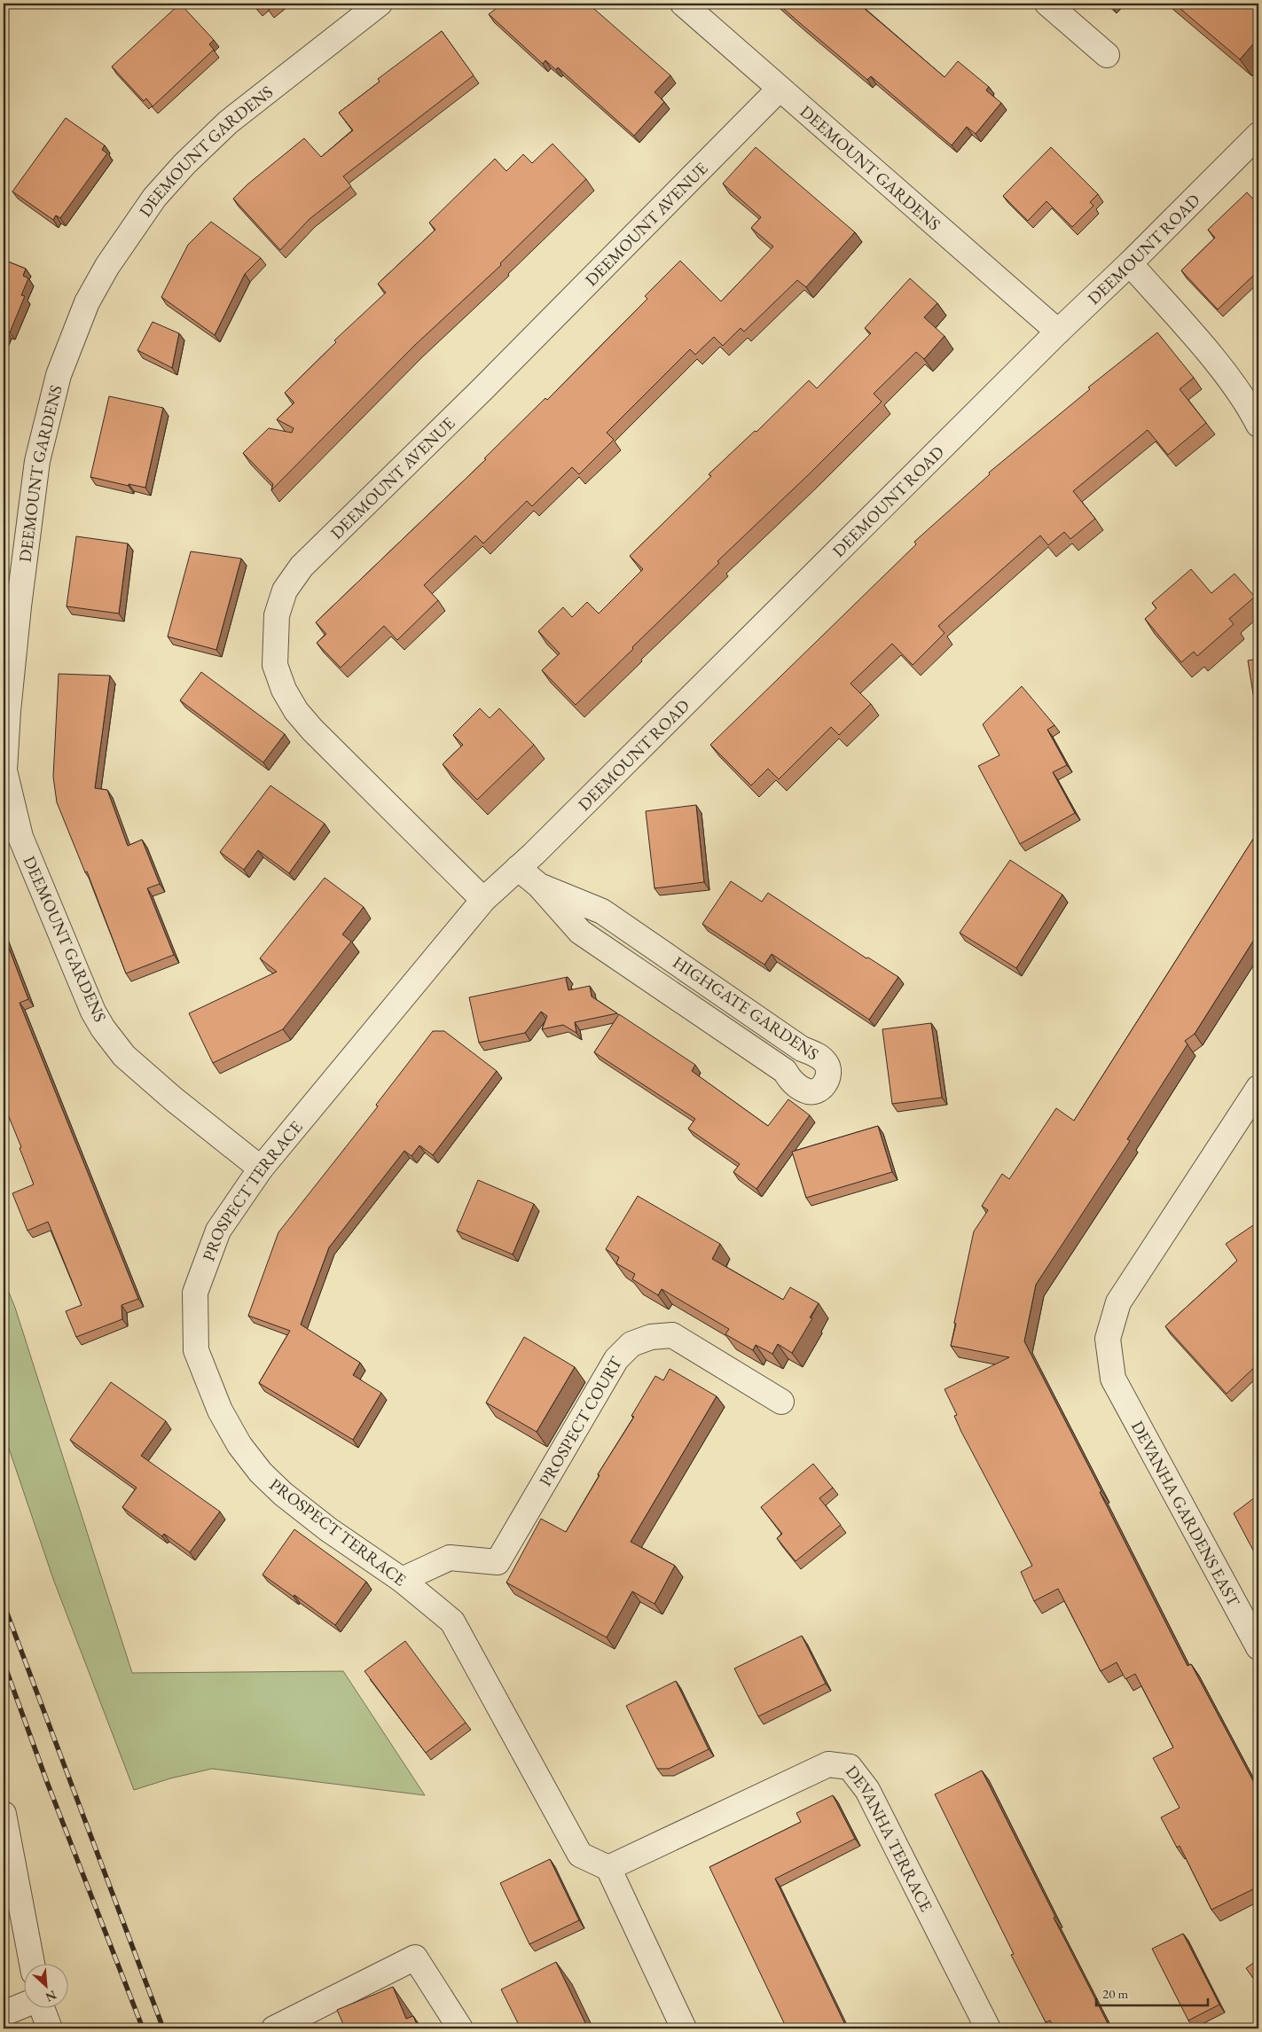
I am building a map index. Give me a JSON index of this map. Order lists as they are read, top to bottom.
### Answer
{
  "streets": {
    "street": [
      "DEEMOUNT GARDENS",
      "DEEMOUNT AVENUE",
      "DEEMOUNT ROAD",
      "HIGHGATE GARDENS",
      "PROSPECT TERRACE",
      "PROSPECT COURT",
      "DEVANHA GARDENS EAST",
      "DEVANHA TERRACE"
    ]
  },
  "crossings": [
    ["DEEMOUNT GARDENS", "DEEMOUNT AVENUE"],
    ["DEEMOUNT GARDENS", "DEEMOUNT ROAD"],
    ["DEEMOUNT GARDENS", "PROSPECT TERRACE"],
    ["DEEMOUNT AVENUE", "PROSPECT TERRACE"],
    ["DEEMOUNT ROAD", "HIGHGATE GARDENS"],
    ["DEEMOUNT ROAD", "PROSPECT TERRACE"],
    ["HIGHGATE GARDENS", "PROSPECT TERRACE"],
    ["PROSPECT TERRACE", "PROSPECT COURT"],
    ["PROSPECT TERRACE", "DEVANHA TERRACE"]
  ],
  "scale_bar": "20 m",
  "north": "bottom right"
}
